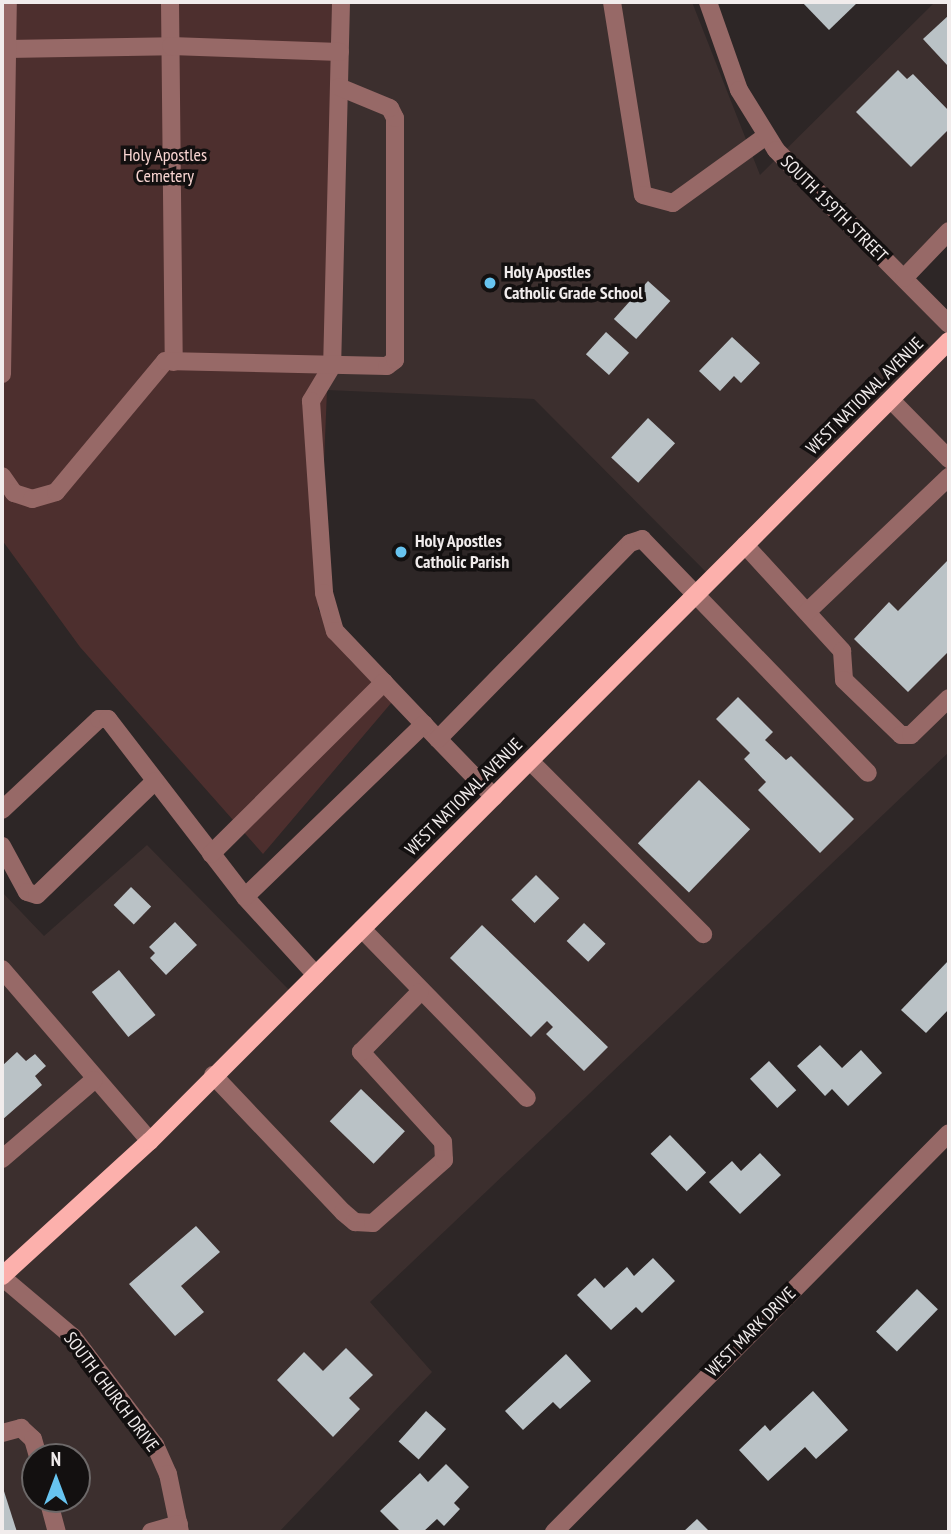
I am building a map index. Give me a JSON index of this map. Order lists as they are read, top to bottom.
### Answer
{
  "streets": {
    "main road": ["WEST NATIONAL AVENUE"],
    "street": ["SOUTH 159TH STREET", "WEST MARK DRIVE", "SOUTH CHURCH DRIVE"]
  },
  "crossings": [
    ["WEST NATIONAL AVENUE", "SOUTH CHURCH DRIVE"]
  ],
  "parks": ["Holy Apostles Cemetery"],
  "places": ["Holy Apostles Catholic Grade School", "Holy Apostles Catholic Parish"],
  "north": "top"
}
